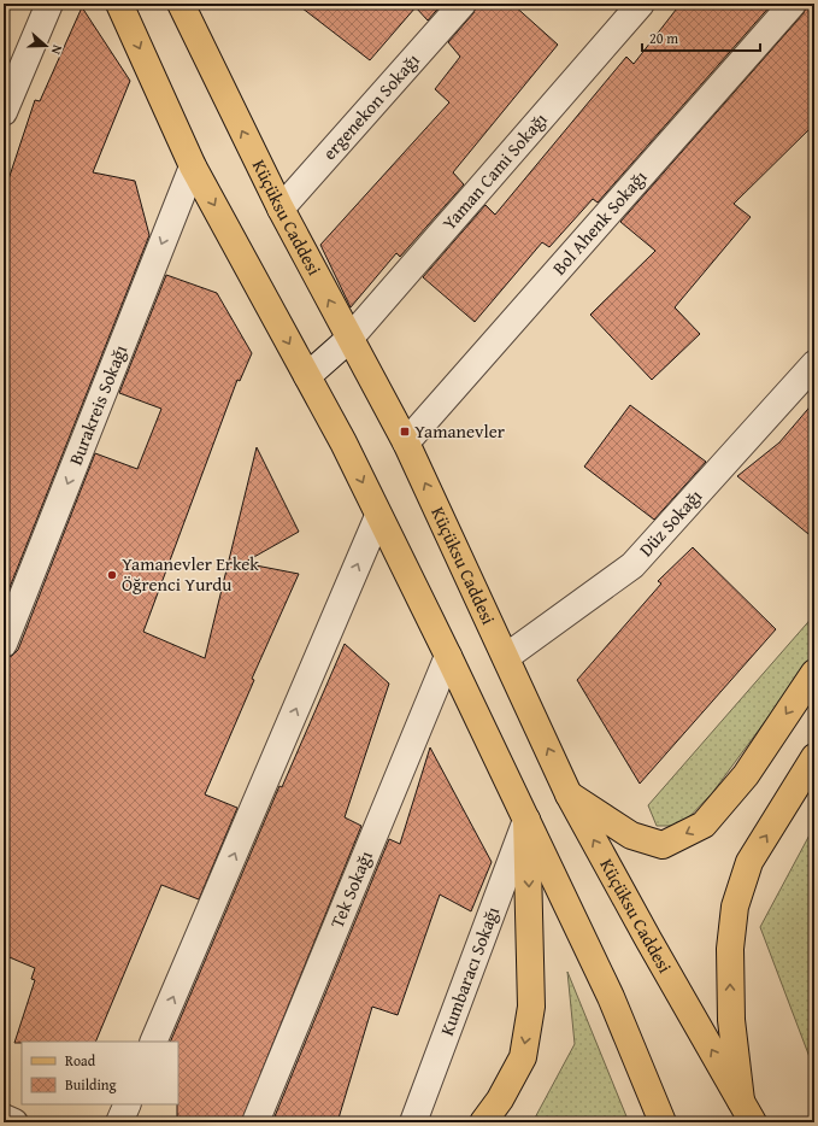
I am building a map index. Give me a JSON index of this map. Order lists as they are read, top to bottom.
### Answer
{
  "streets": {
    "main road": ["Küçüksu Caddesi"],
    "street": [
      "ergenekon Sokağı",
      "Yaman Cami Sokağı",
      "Bol Ahenk Sokağı",
      "Burakreis Sokağı",
      "Düz Sokağı",
      "Tek Sokağı",
      "Kumbaracı Sokağı"
    ]
  },
  "crossings": [
    ["ergenekon Sokağı", "Küçüksu Caddesi"],
    ["Yaman Cami Sokağı", "Küçüksu Caddesi"],
    ["Küçüksu Caddesi", "Bol Ahenk Sokağı"],
    ["Küçüksu Caddesi", "Düz Sokağı"]
  ],
  "one_way": ["Burakreis Sokağı"],
  "places": {
    "transit": ["Yamanevler"],
    "other": ["Yamanevler Erkek Öğrenci Yurdu"]
  },
  "legend": ["Road", "Building"],
  "scale_bar": "20 m",
  "north": "right"
}
